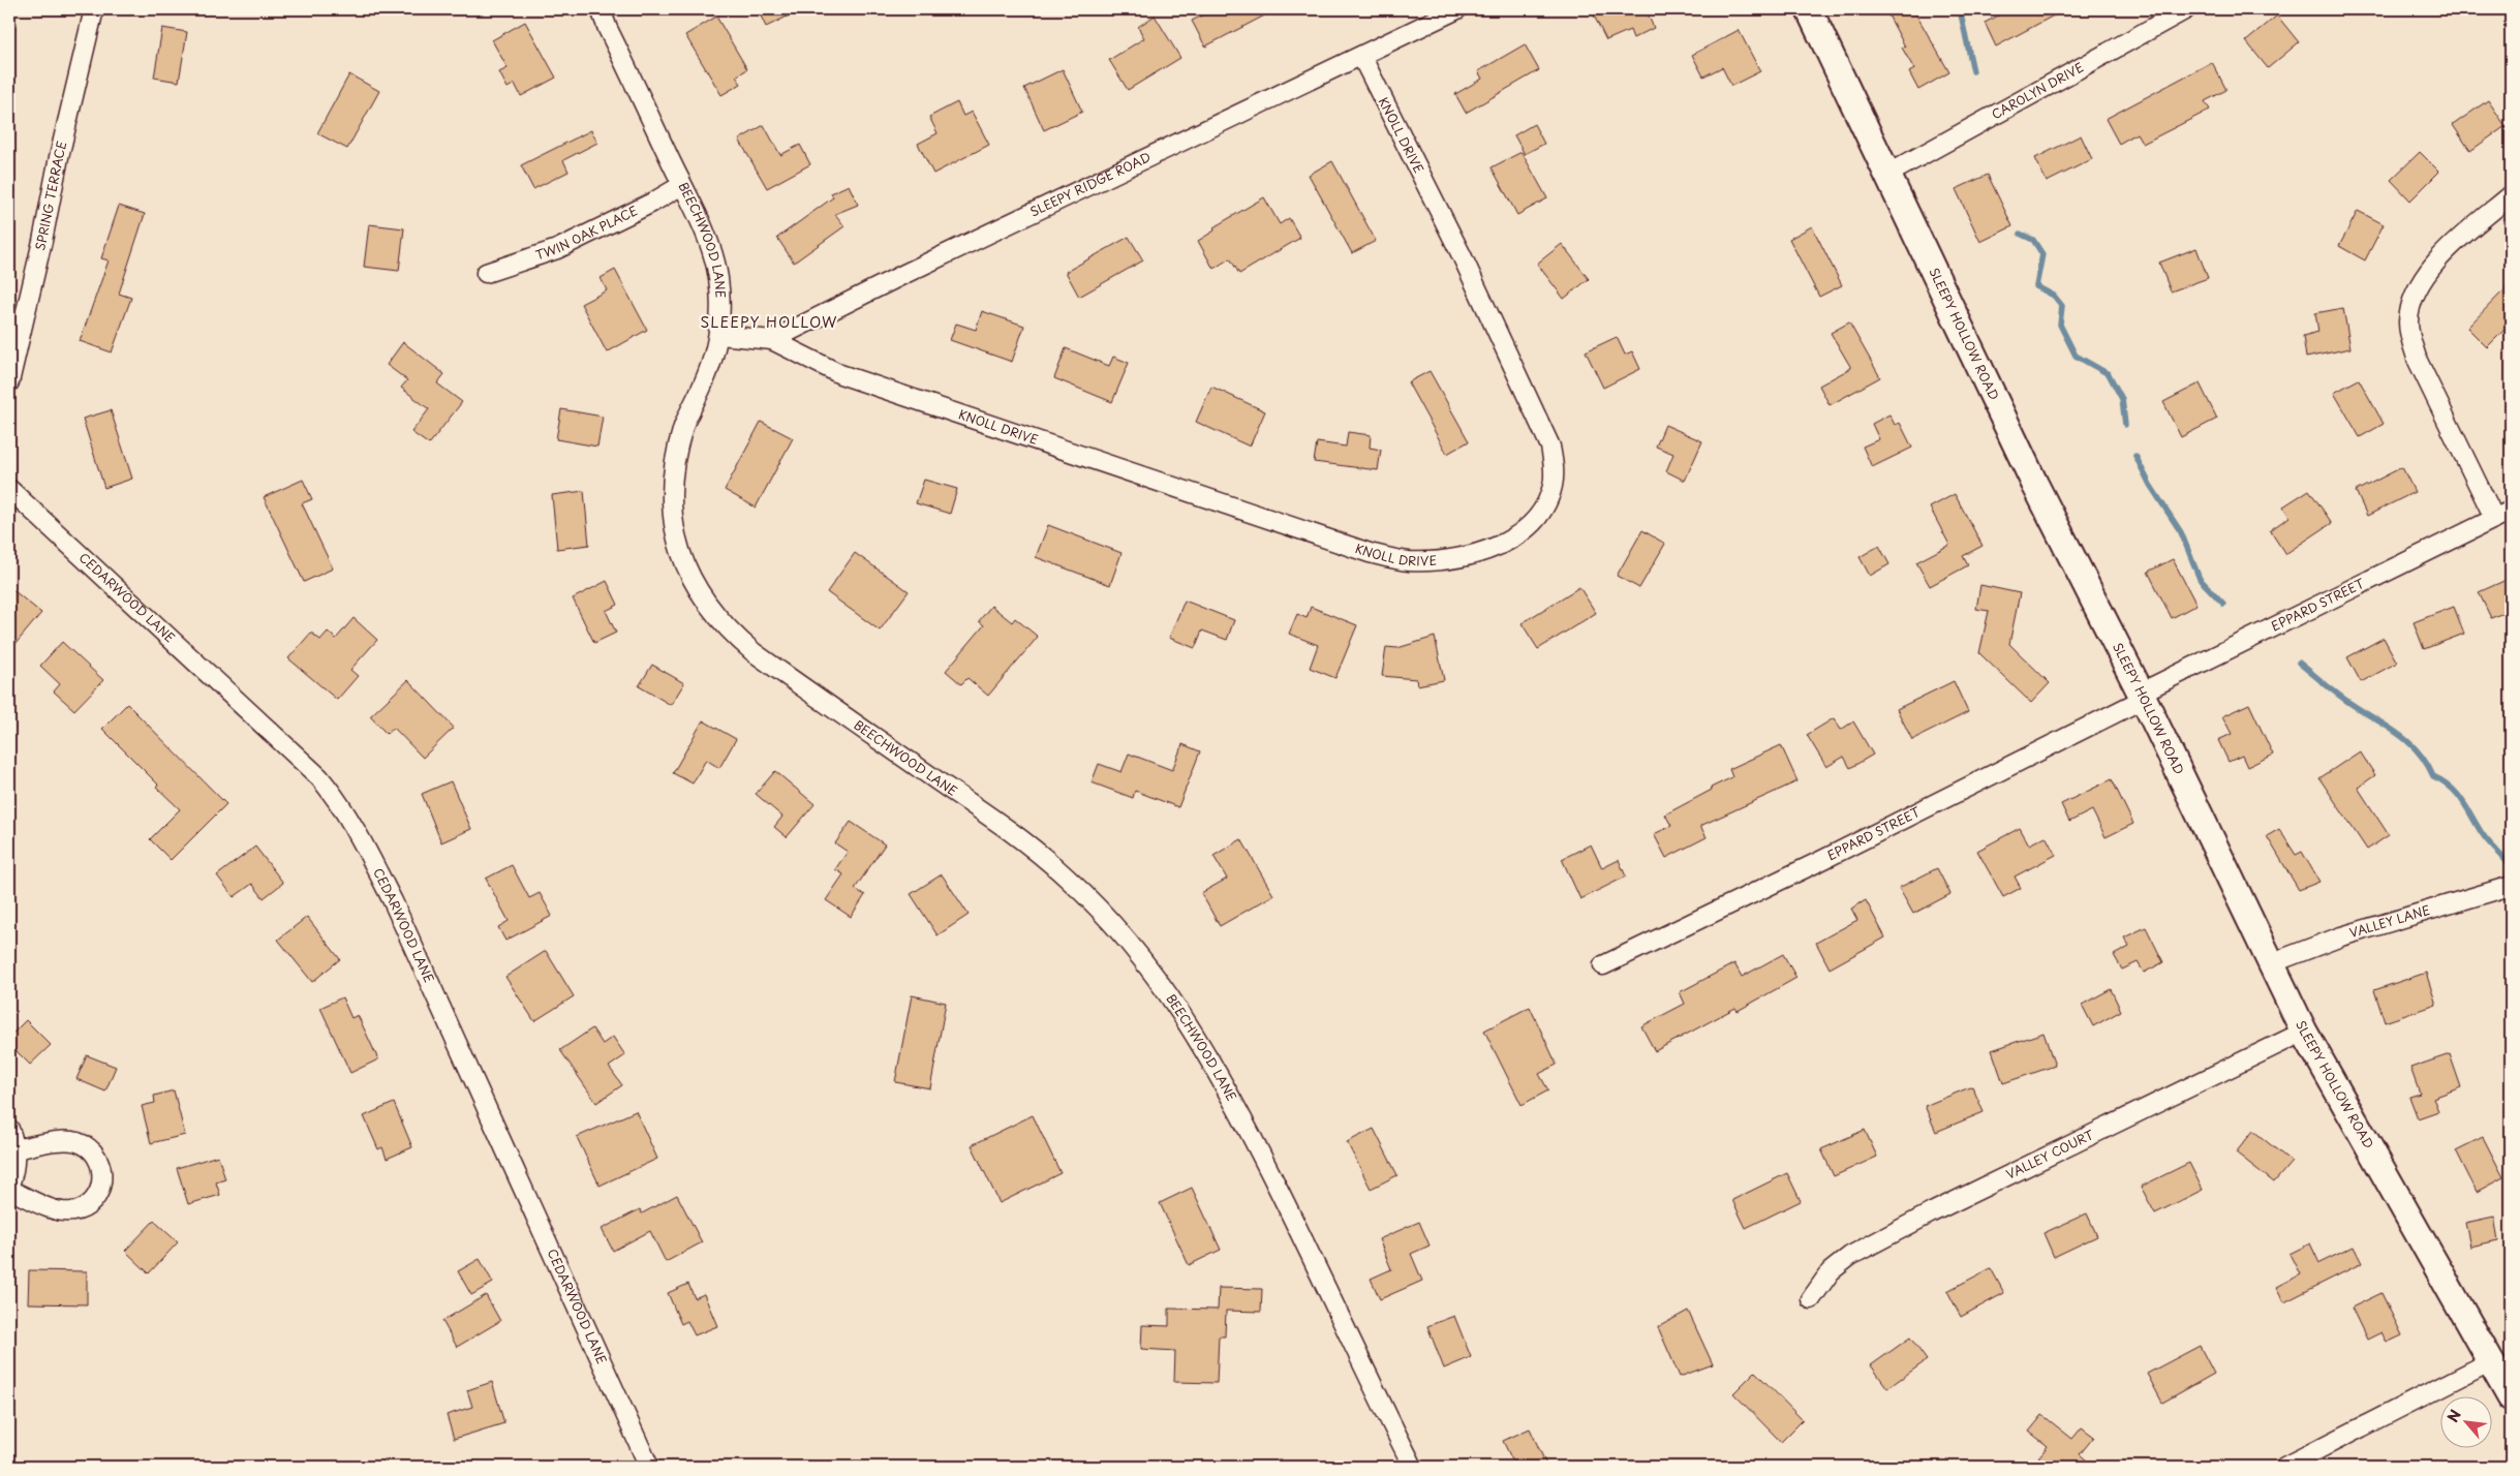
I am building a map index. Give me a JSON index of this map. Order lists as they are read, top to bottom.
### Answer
{
  "streets": {
    "main road": ["SLEEPY HOLLOW ROAD"],
    "street": [
      "CAROLYN DRIVE",
      "KNOLL DRIVE",
      "SLEEPY RIDGE ROAD",
      "SPRING TERRACE",
      "TWIN OAK PLACE",
      "BEECHWOOD LANE",
      "CEDARWOOD LANE",
      "EPPARD STREET",
      "VALLEY LANE",
      "VALLEY COURT"
    ]
  },
  "crossings": [
    ["CAROLYN DRIVE", "SLEEPY HOLLOW ROAD"],
    ["KNOLL DRIVE", "SLEEPY RIDGE ROAD"],
    ["TWIN OAK PLACE", "BEECHWOOD LANE"],
    ["SLEEPY HOLLOW ROAD", "EPPARD STREET"],
    ["SLEEPY HOLLOW ROAD", "VALLEY LANE"],
    ["SLEEPY HOLLOW ROAD", "VALLEY COURT"]
  ],
  "districts": ["SLEEPY HOLLOW"],
  "north": "top left"
}
